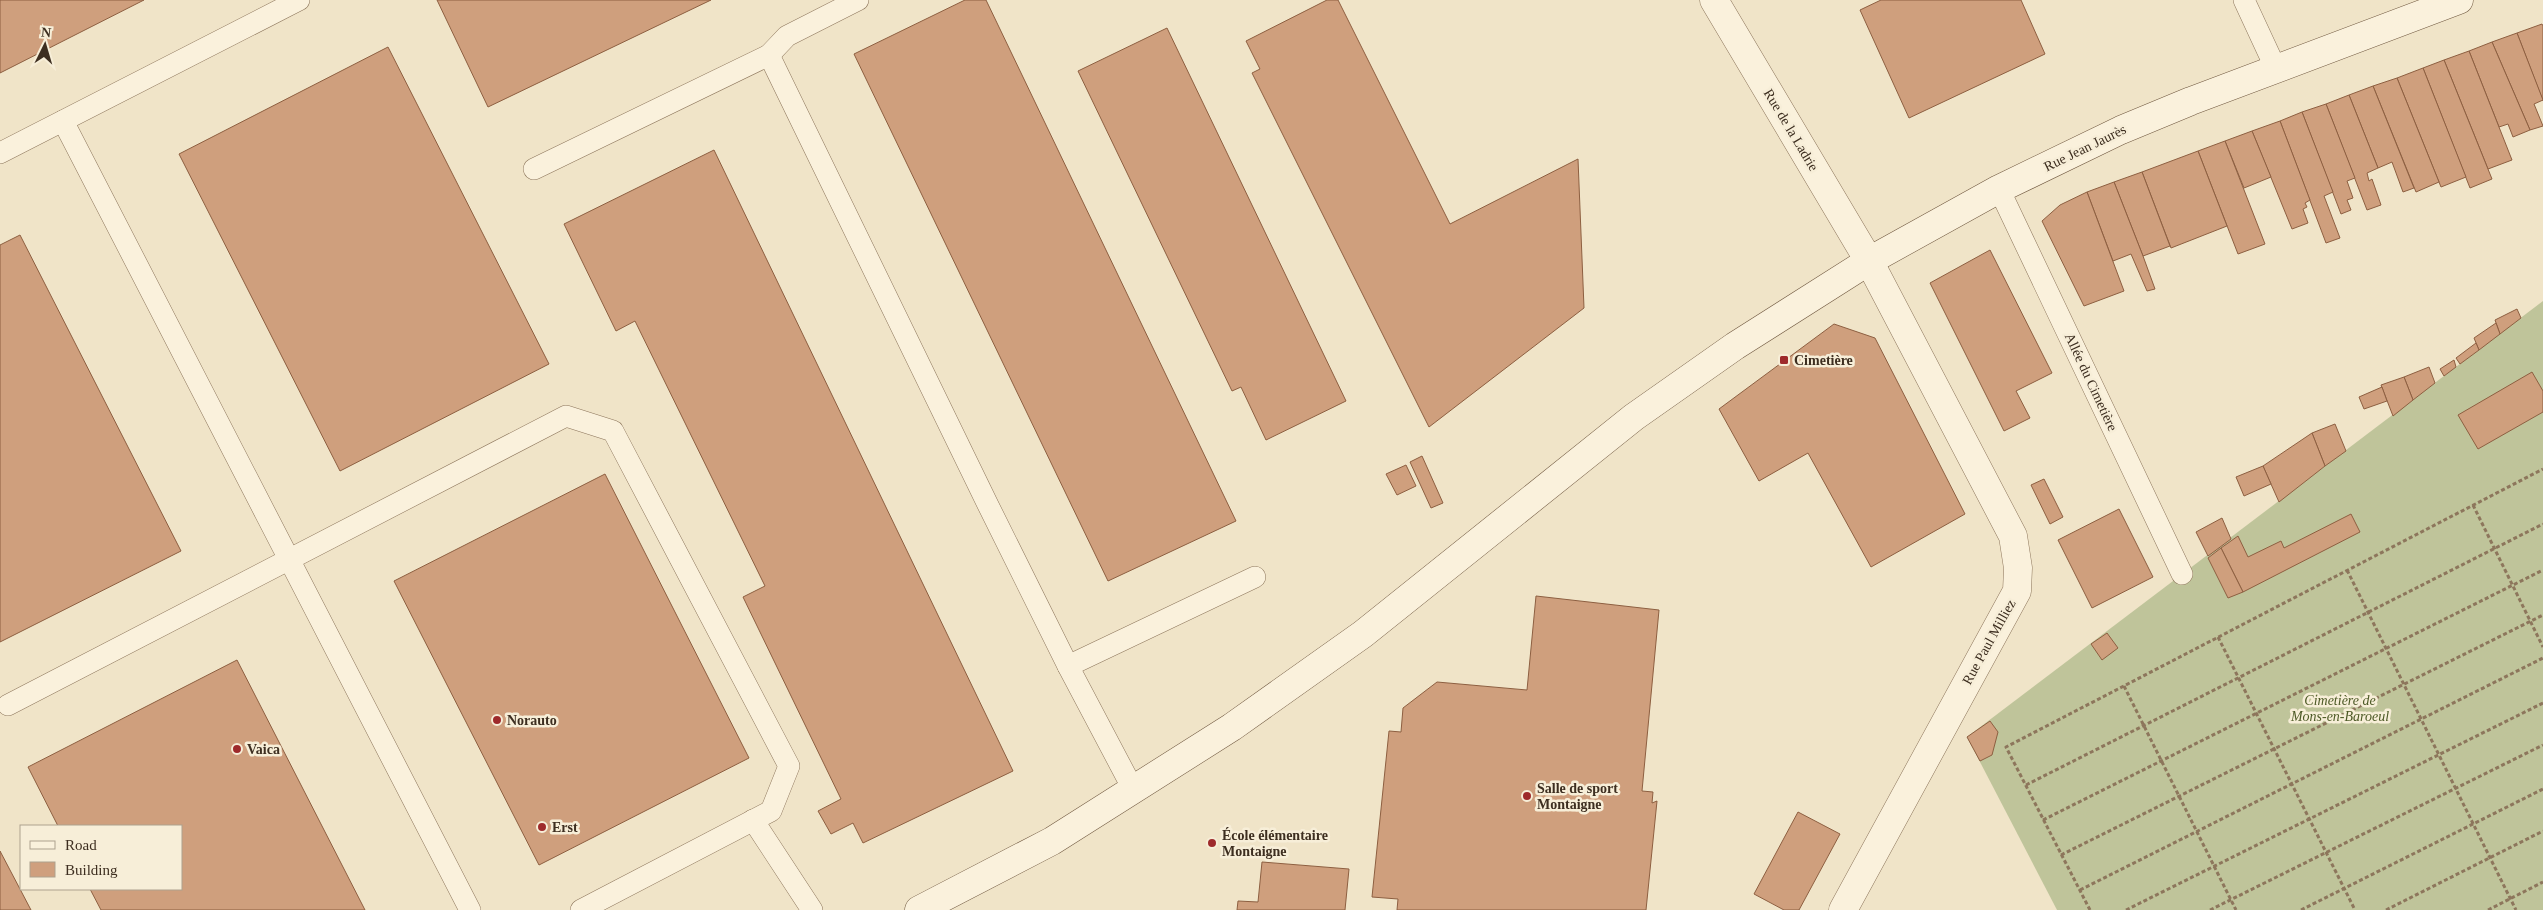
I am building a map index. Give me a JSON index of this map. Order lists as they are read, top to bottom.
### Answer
{
  "streets": {
    "street": ["Rue de la Ladrie", "Rue Jean Jaurès", "Rue Paul Milliez"],
    "lane": ["Allée du Cimetière"]
  },
  "crossings": [
    ["Rue de la Ladrie", "Rue Jean Jaurès"],
    ["Rue de la Ladrie", "Rue Paul Milliez"],
    ["Rue Jean Jaurès", "Allée du Cimetière"],
    ["Rue Jean Jaurès", "Rue Paul Milliez"]
  ],
  "parks": ["Cimetière de Mons-en-Baroeul"],
  "places": {
    "transit": ["Cimetière"],
    "other": [
      "Norauto",
      "Vaica",
      "Salle de sport Montaigne",
      "Erst",
      "École élémentaire Montaigne"
    ]
  },
  "legend": ["Road", "Building"],
  "north": "top"
}
